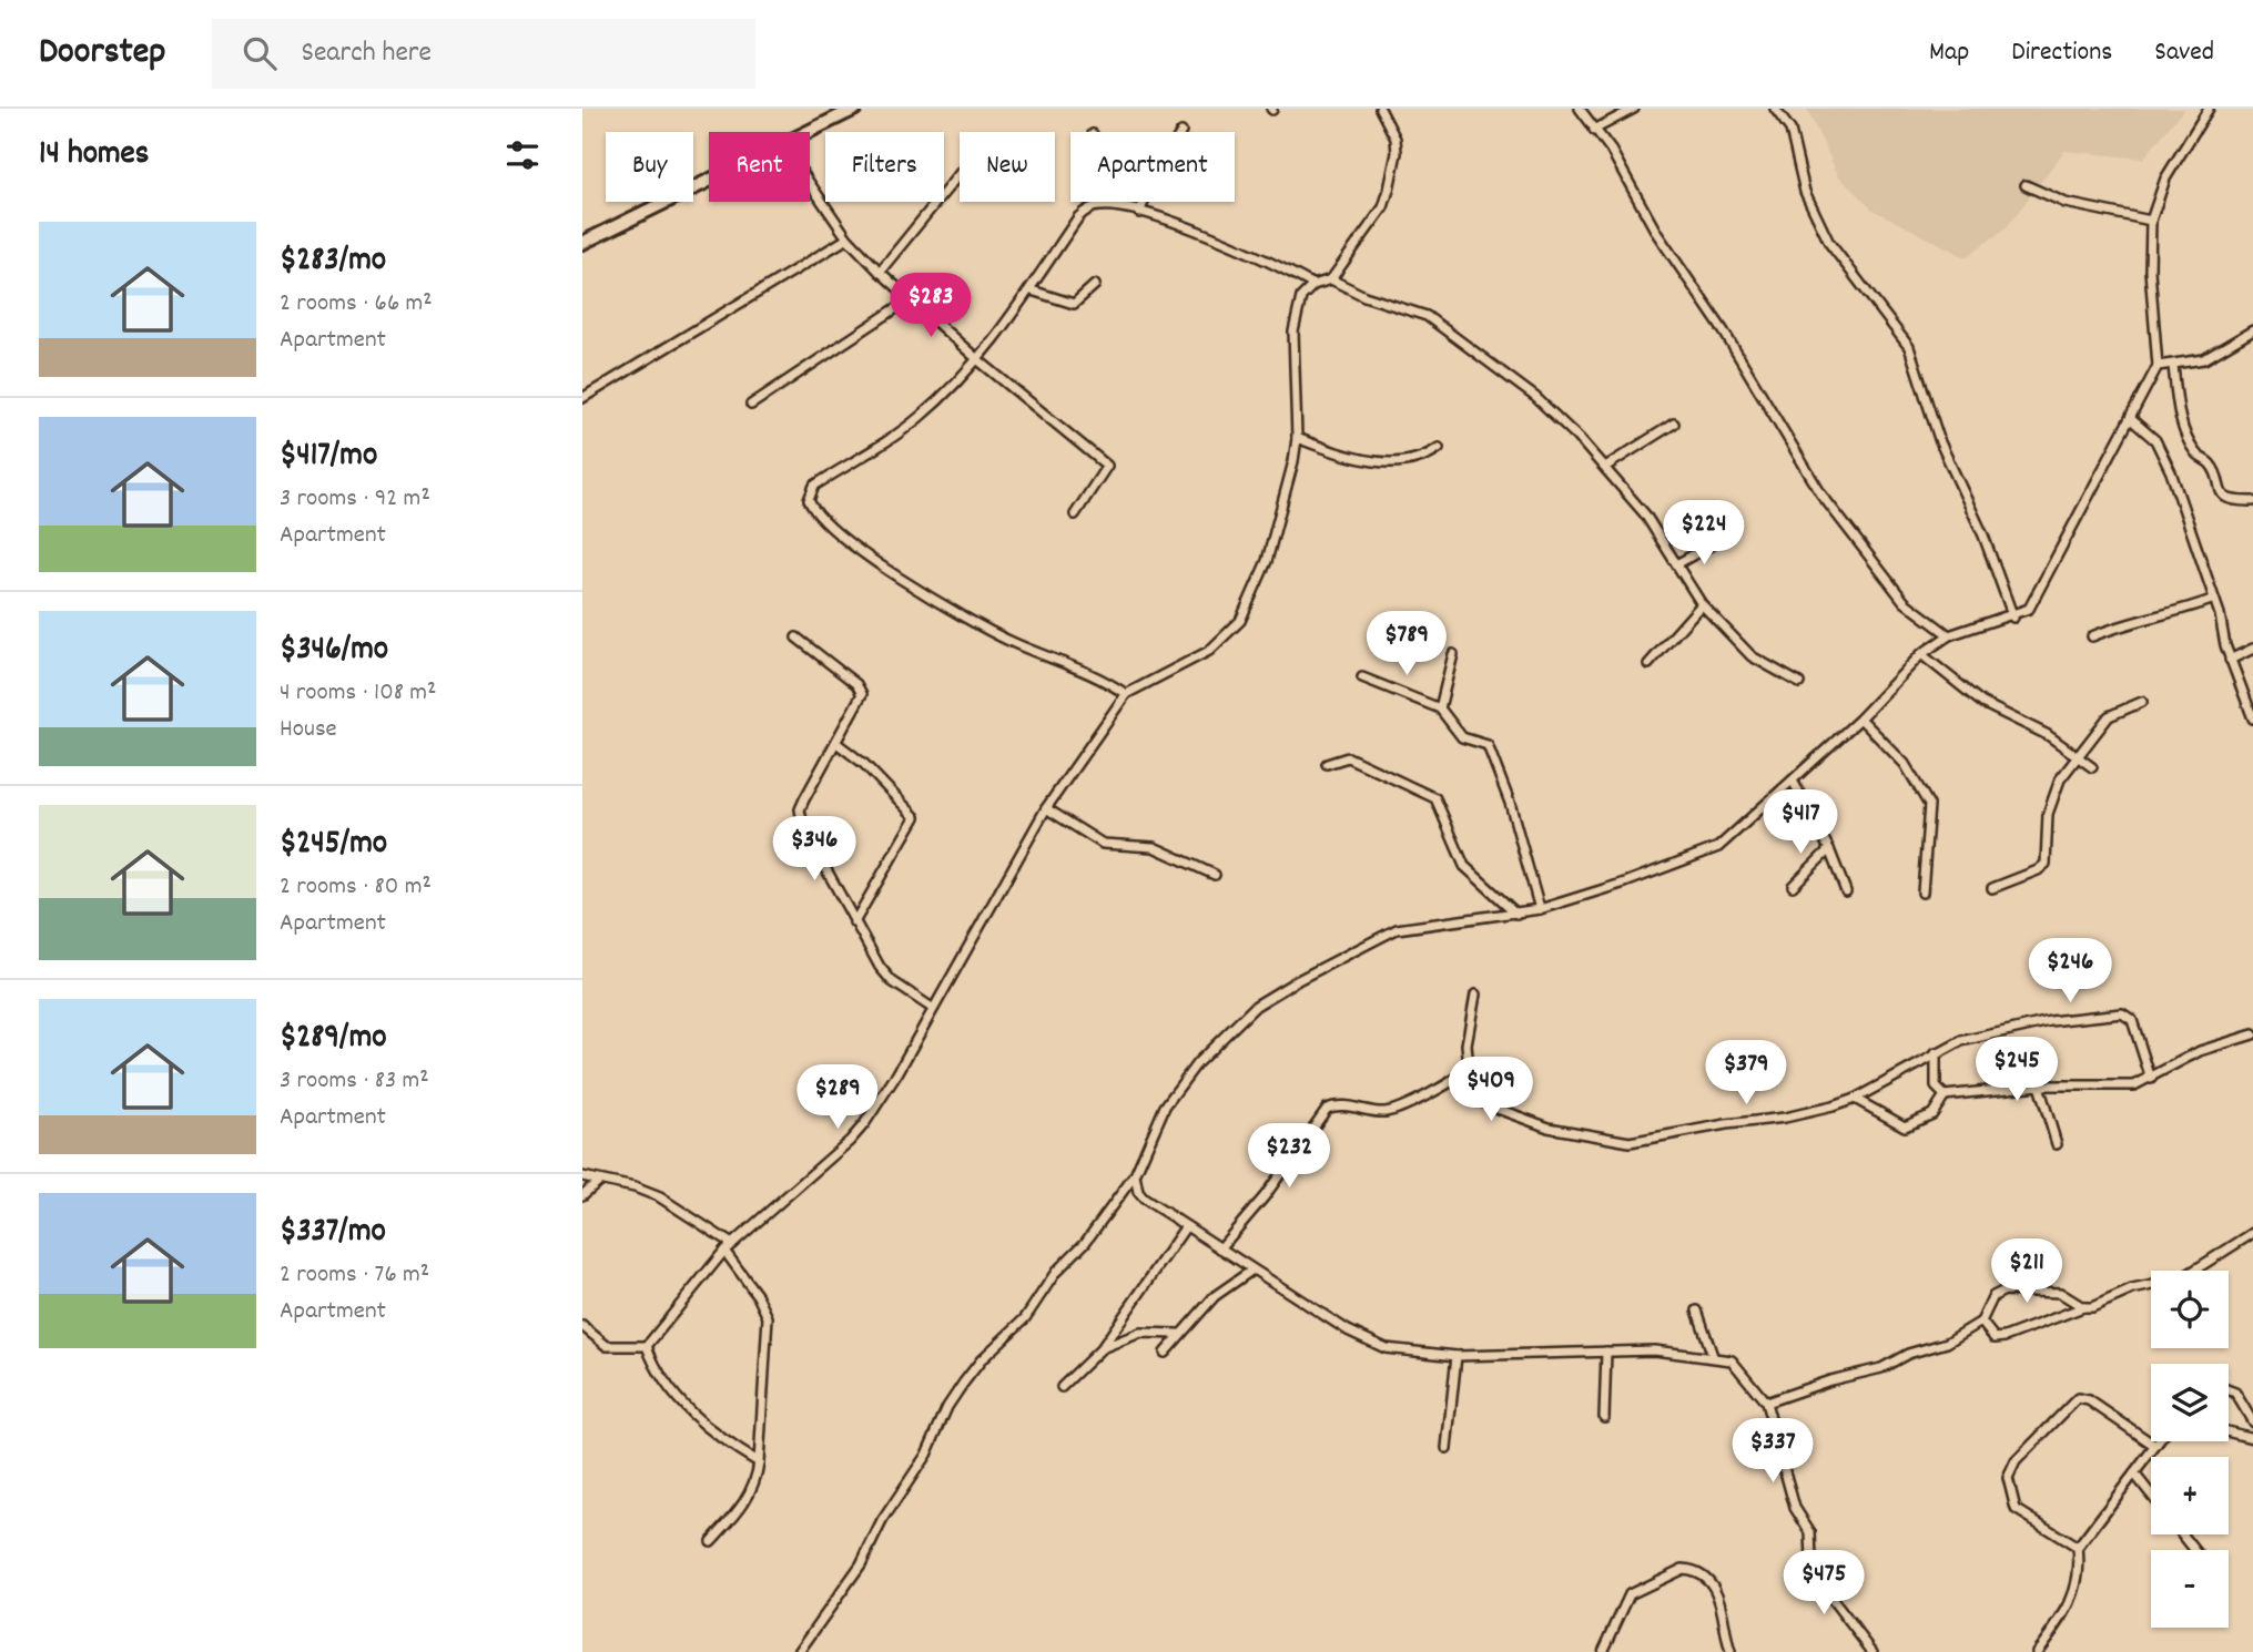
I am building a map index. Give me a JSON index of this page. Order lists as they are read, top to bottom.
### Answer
{
  "page": {
    "header": "Doorstep",
    "search": "Search here",
    "nav": ["Map", "Directions", "Saved"],
    "heading": "14 homes",
    "chip": [
      "Buy",
      "Rent",
      "Filters",
      "New",
      "Apartment"
    ],
    "list": [
      {
        "name": "$283/mo",
        "note": "2 rooms · 66 m² · Apartment"
      },
      {
        "name": "$417/mo",
        "note": "3 rooms · 92 m² · Apartment"
      },
      {
        "name": "$346/mo",
        "note": "4 rooms · 108 m² · House"
      },
      {
        "name": "$245/mo",
        "note": "2 rooms · 80 m² · Apartment"
      },
      {
        "name": "$289/mo",
        "note": "3 rooms · 83 m² · Apartment"
      },
      {
        "name": "$337/mo",
        "note": "2 rooms · 76 m² · Apartment"
      }
    ],
    "price": [
      "$283",
      "$224",
      "$789",
      "$417",
      "$346",
      "$246",
      "$245",
      "$379",
      "$409",
      "$289",
      "$232",
      "$211",
      "$337",
      "$475"
    ],
    "map_buttons": ["+", "−"]
  }
}
